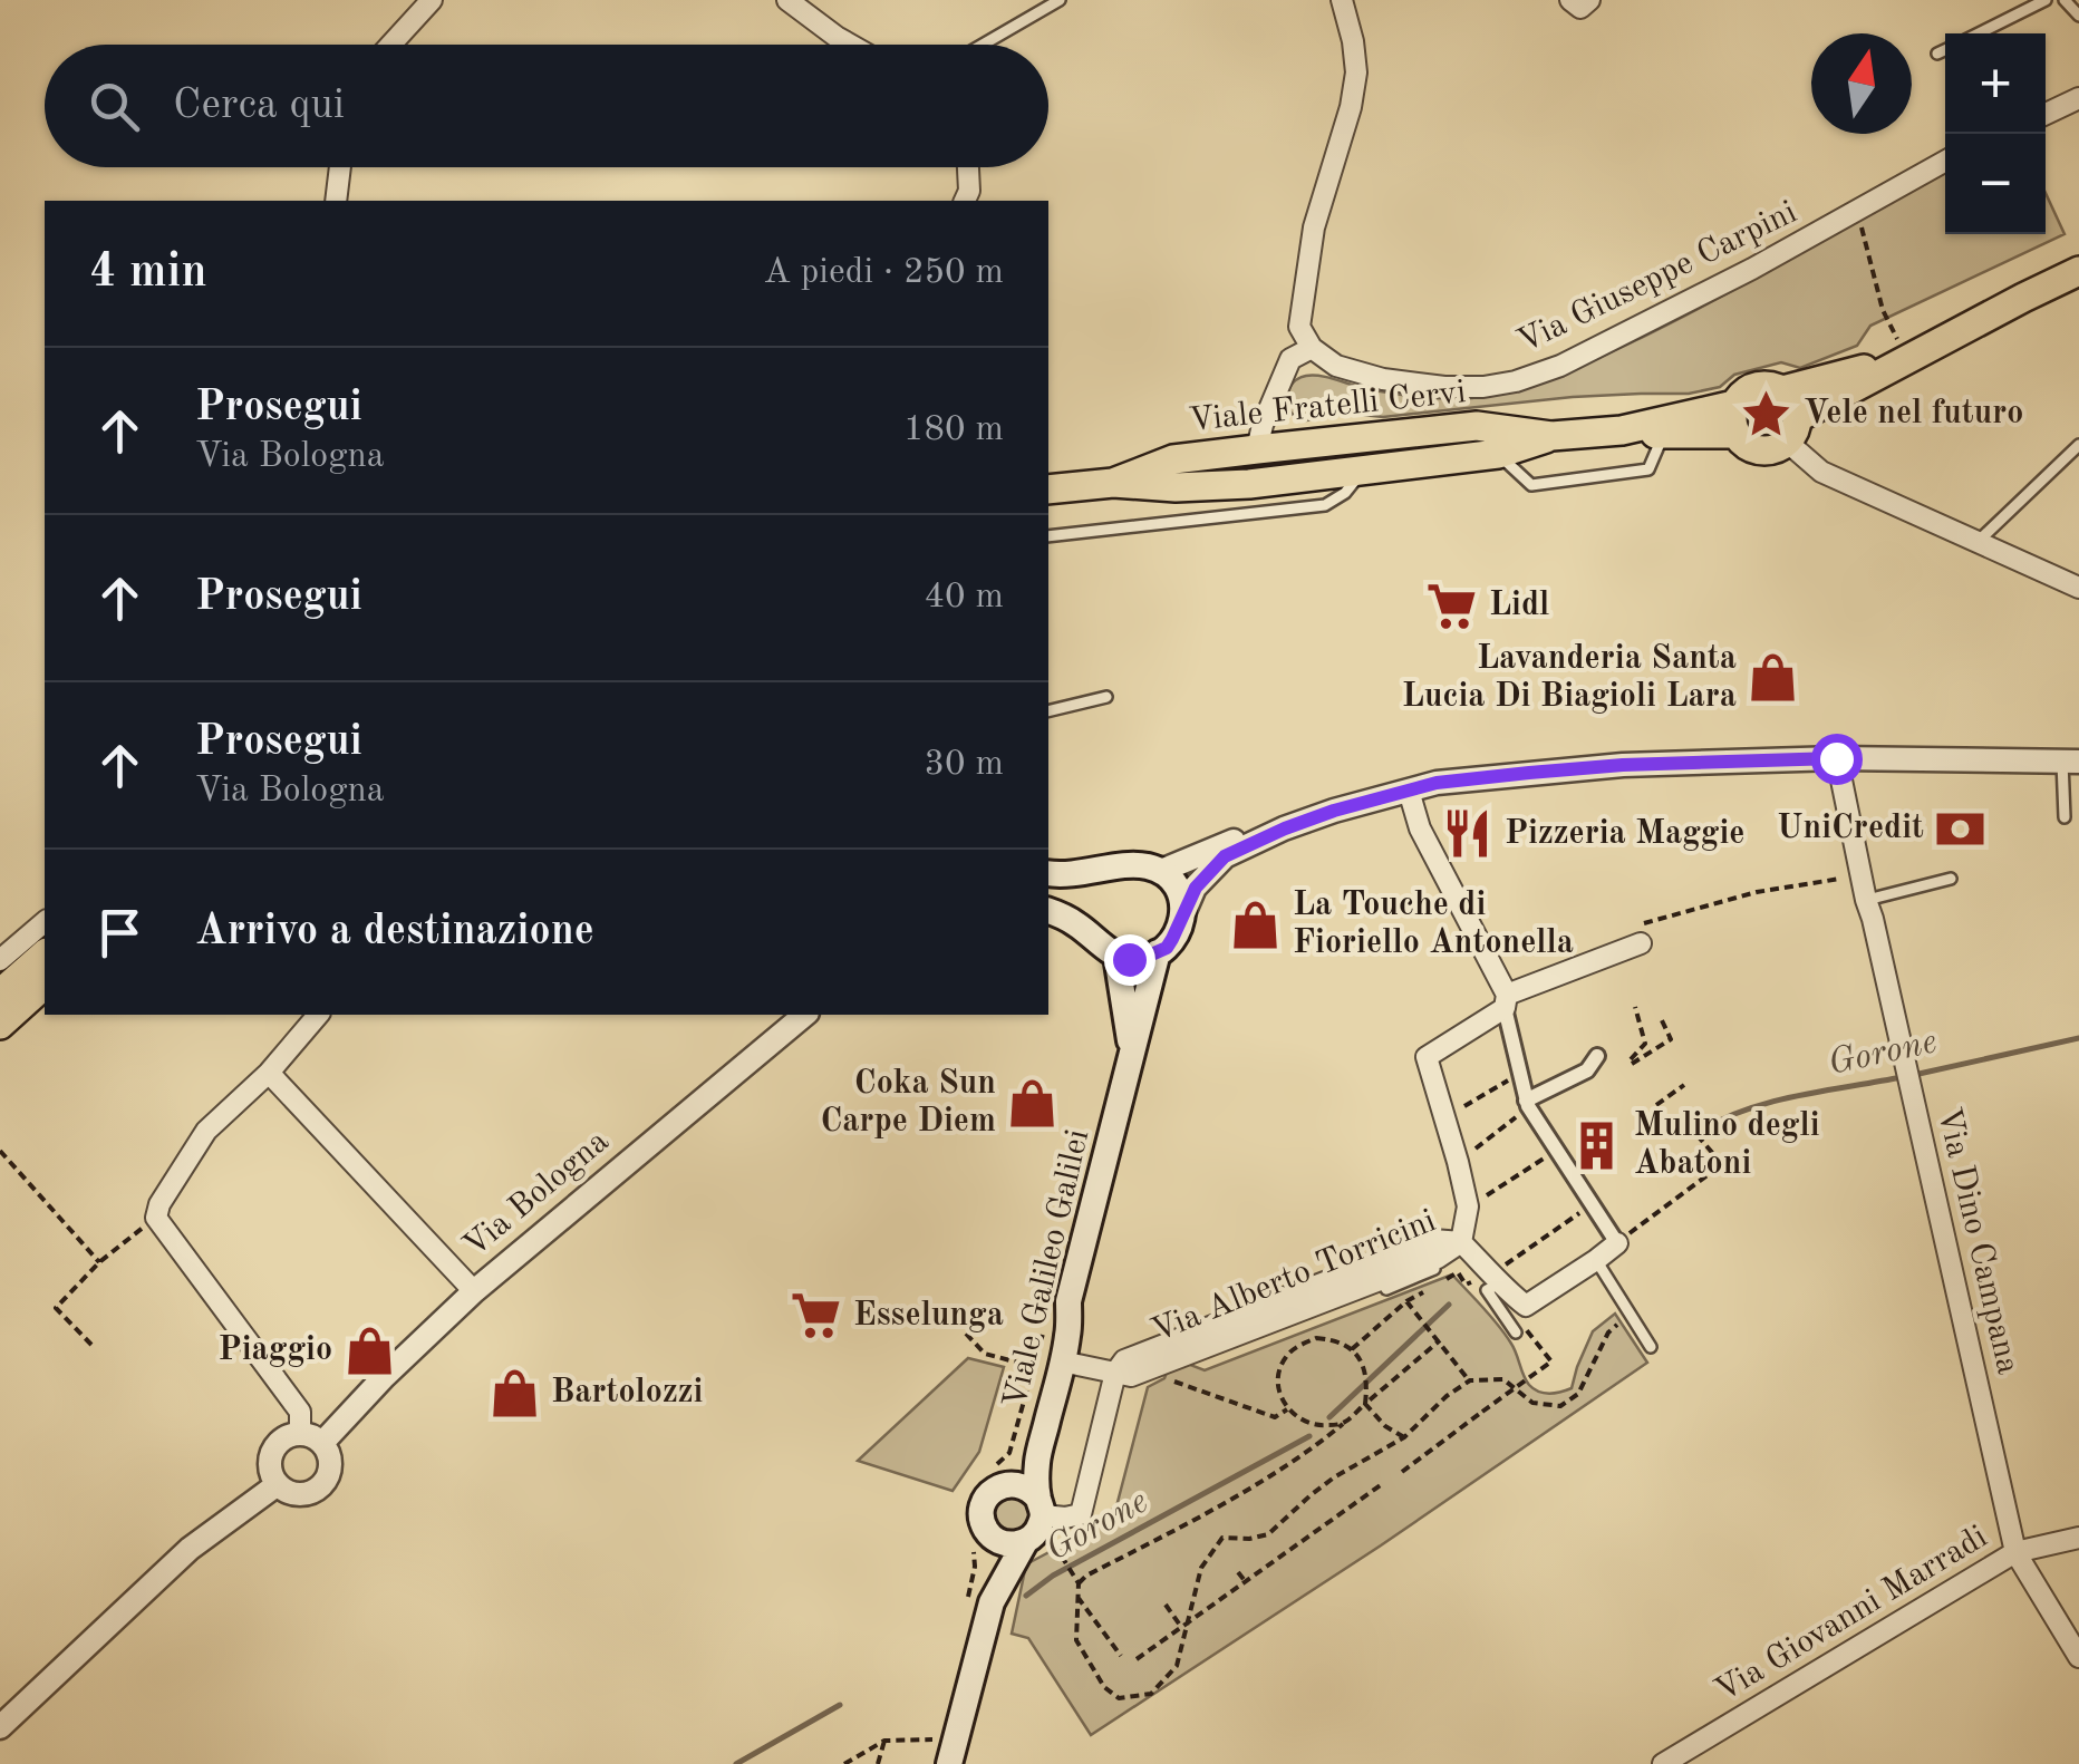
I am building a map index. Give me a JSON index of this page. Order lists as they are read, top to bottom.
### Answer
{
  "streets": {
    "main road": ["Viale Fratelli Cervi", "Viale Galileo Galilei"],
    "street": [
      "Via Giuseppe Carpini",
      "Via Bologna",
      "Via Dino Campana",
      "Via Alberto Torricini",
      "Via Giovanni Marradi"
    ]
  },
  "crossings": [
    ["Via Dino Campana", "Via Giovanni Marradi"],
    ["Viale Galileo Galilei", "Via Alberto Torricini"]
  ],
  "water": ["Gorone"],
  "places": {
    "place": ["Vele nel futuro"],
    "supermarket": ["Lidl", "Esselunga"],
    "shop": [
      "Lavanderia Santa Lucia Di Biagioli Lara",
      "La Touche di Fioriello Antonella",
      "Coka Sun Carpe Diem",
      "Piaggio",
      "Bartolozzi"
    ],
    "bank": ["UniCredit"],
    "restaurant": ["Pizzeria Maggie"],
    "building": ["Mulino degli Abatoni"]
  },
  "north": "top",
  "page": {
    "map_buttons": ["+", "−"],
    "search": "Cerca qui",
    "heading": ["4 min", "A piedi · 250 m"],
    "list": [
      ["Prosegui", "Via Bologna", "180 m"],
      ["Prosegui", "40 m"],
      ["Prosegui", "Via Bologna", "30 m"],
      "Arrivo a destinazione"
    ]
  }
}
